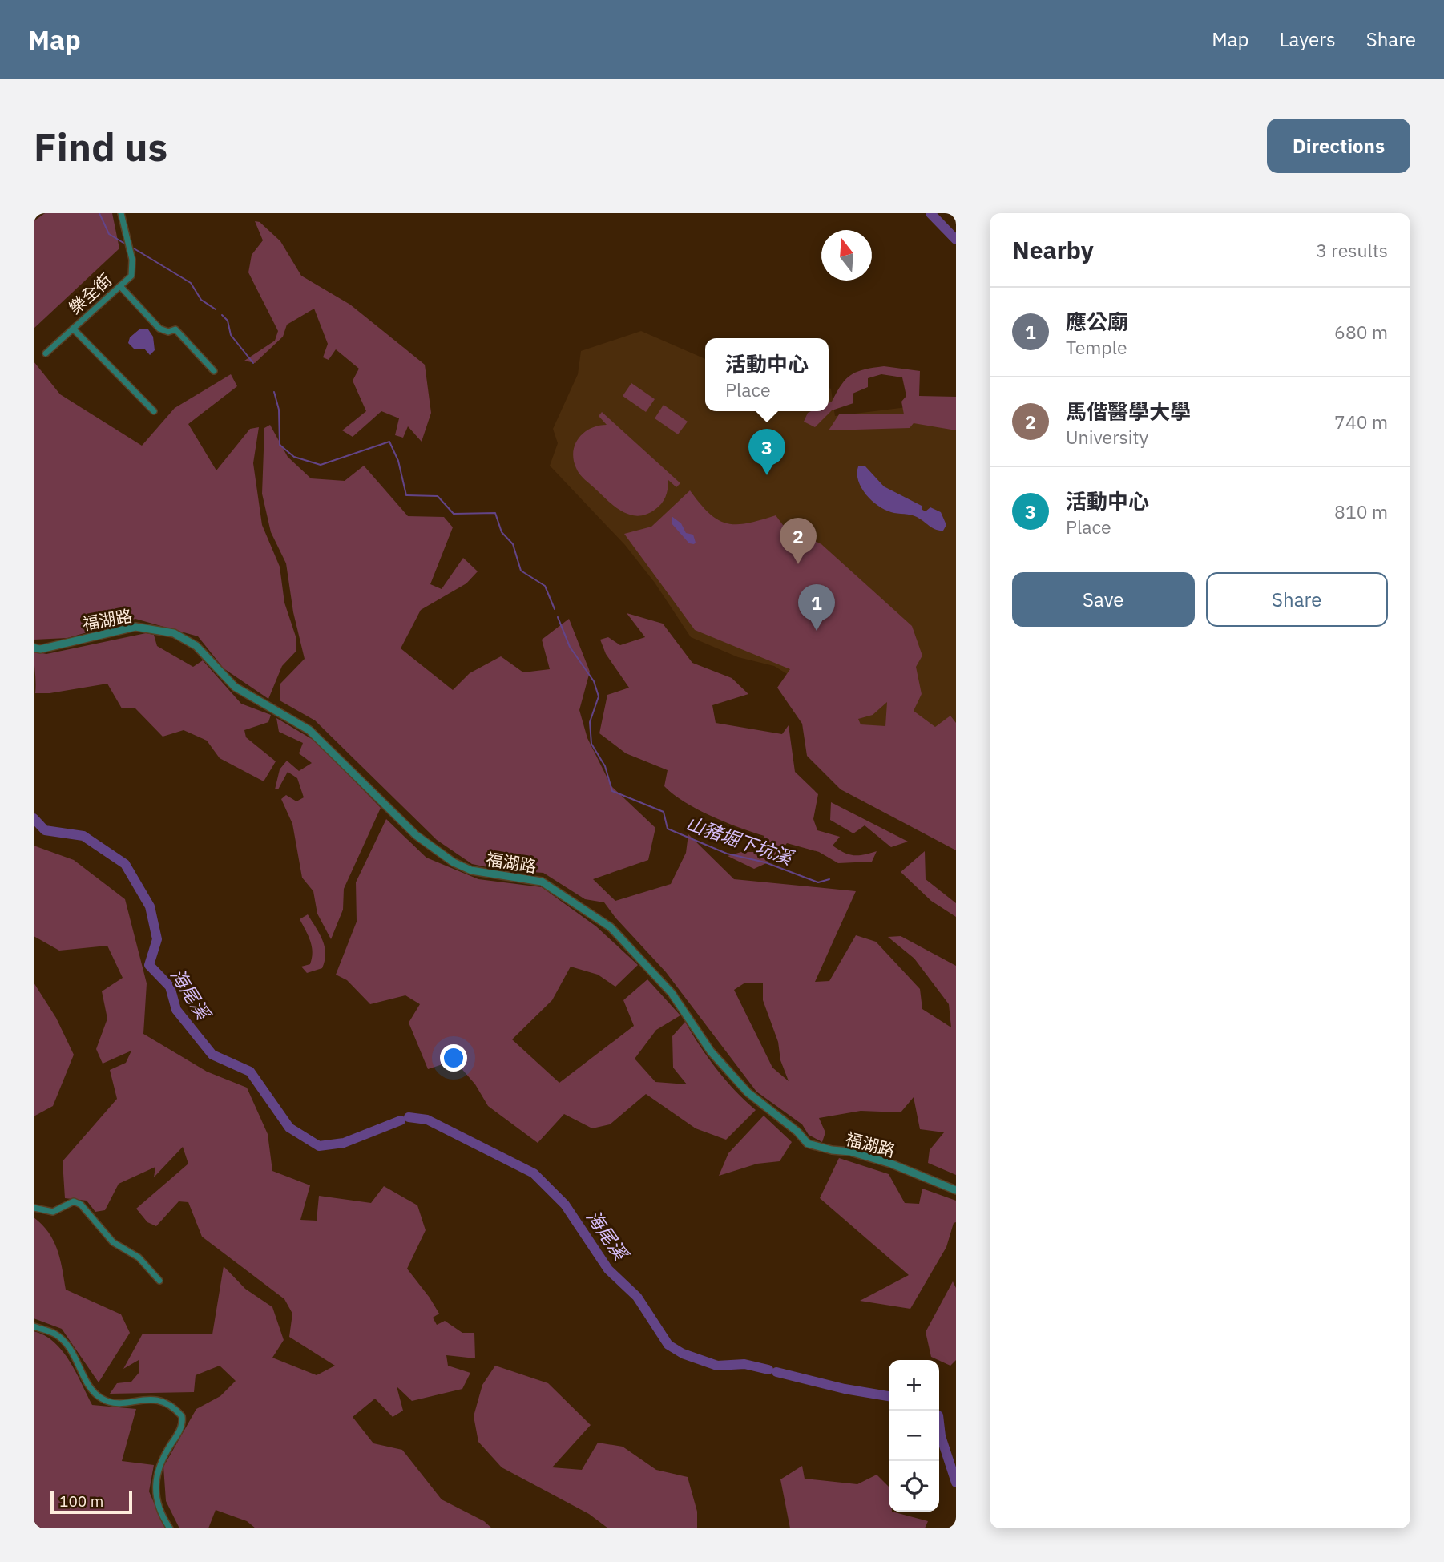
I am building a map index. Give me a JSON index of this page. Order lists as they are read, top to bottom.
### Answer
{
  "streets": {
    "street": ["樂全街", "福湖路"]
  },
  "water": ["山豬堀下坑溪", "海尾溪"],
  "scale_bar": "100 m",
  "north": "top",
  "page": {
    "header": "Map",
    "nav": ["Map", "Layers", "Share"],
    "buttons": [
      "Directions",
      ["Save", "Share"]
    ],
    "title": "Find us",
    "heading": ["Nearby", "3 results"],
    "list": [
      {
        "mark": "1",
        "name": "應公廟",
        "note": "Temple",
        "value": "680 m"
      },
      {
        "mark": "2",
        "name": "馬偕醫學大學",
        "note": "University",
        "value": "740 m"
      },
      {
        "mark": "3",
        "name": "活動中心",
        "note": "Place",
        "value": "810 m"
      }
    ],
    "popup": ["活動中心", "Place"],
    "pins": ["3", "2", "1"],
    "map_buttons": ["+", "−"],
    "scale": "100 m"
  }
}
